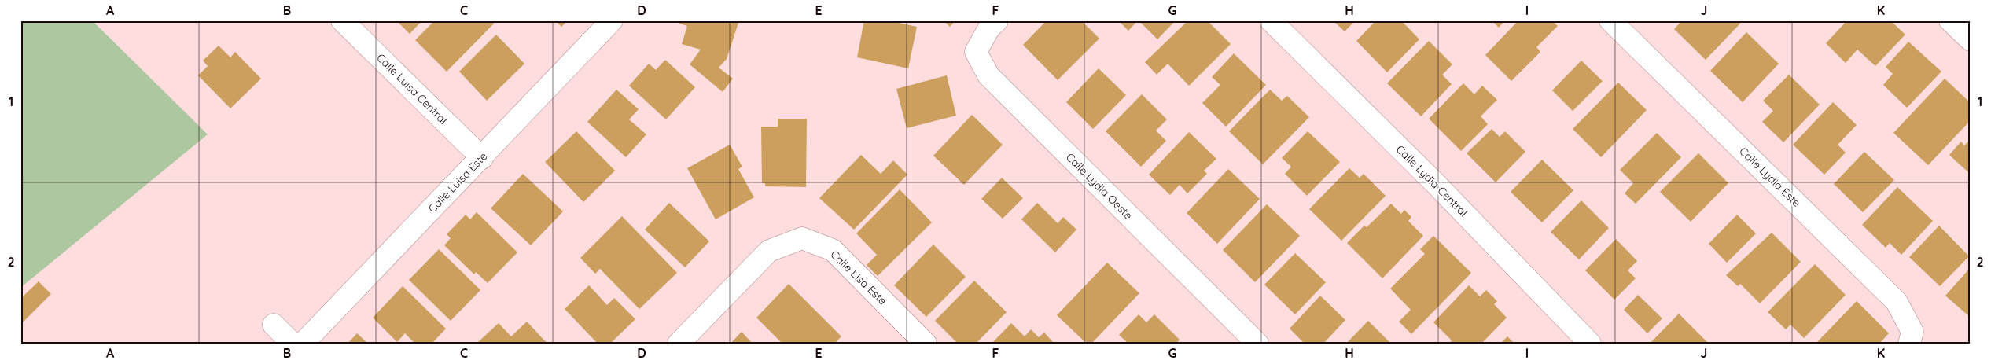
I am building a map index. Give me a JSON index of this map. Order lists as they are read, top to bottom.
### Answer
{
  "streets": {
    "street": [
      "Calle Luisa Central",
      "Calle Lydia Este",
      "Calle Lydia Central",
      "Calle Luisa Este",
      "Calle Lydia Oeste",
      "Calle Lisa Este"
    ]
  },
  "crossings": [
    ["Calle Luisa Central", "Calle Luisa Este"]
  ],
  "grid": {
    "columns": [
      "A",
      "B",
      "C",
      "D",
      "E",
      "F",
      "G",
      "H",
      "I",
      "J",
      "K"
    ],
    "rows": ["1", "2"]
  }
}
